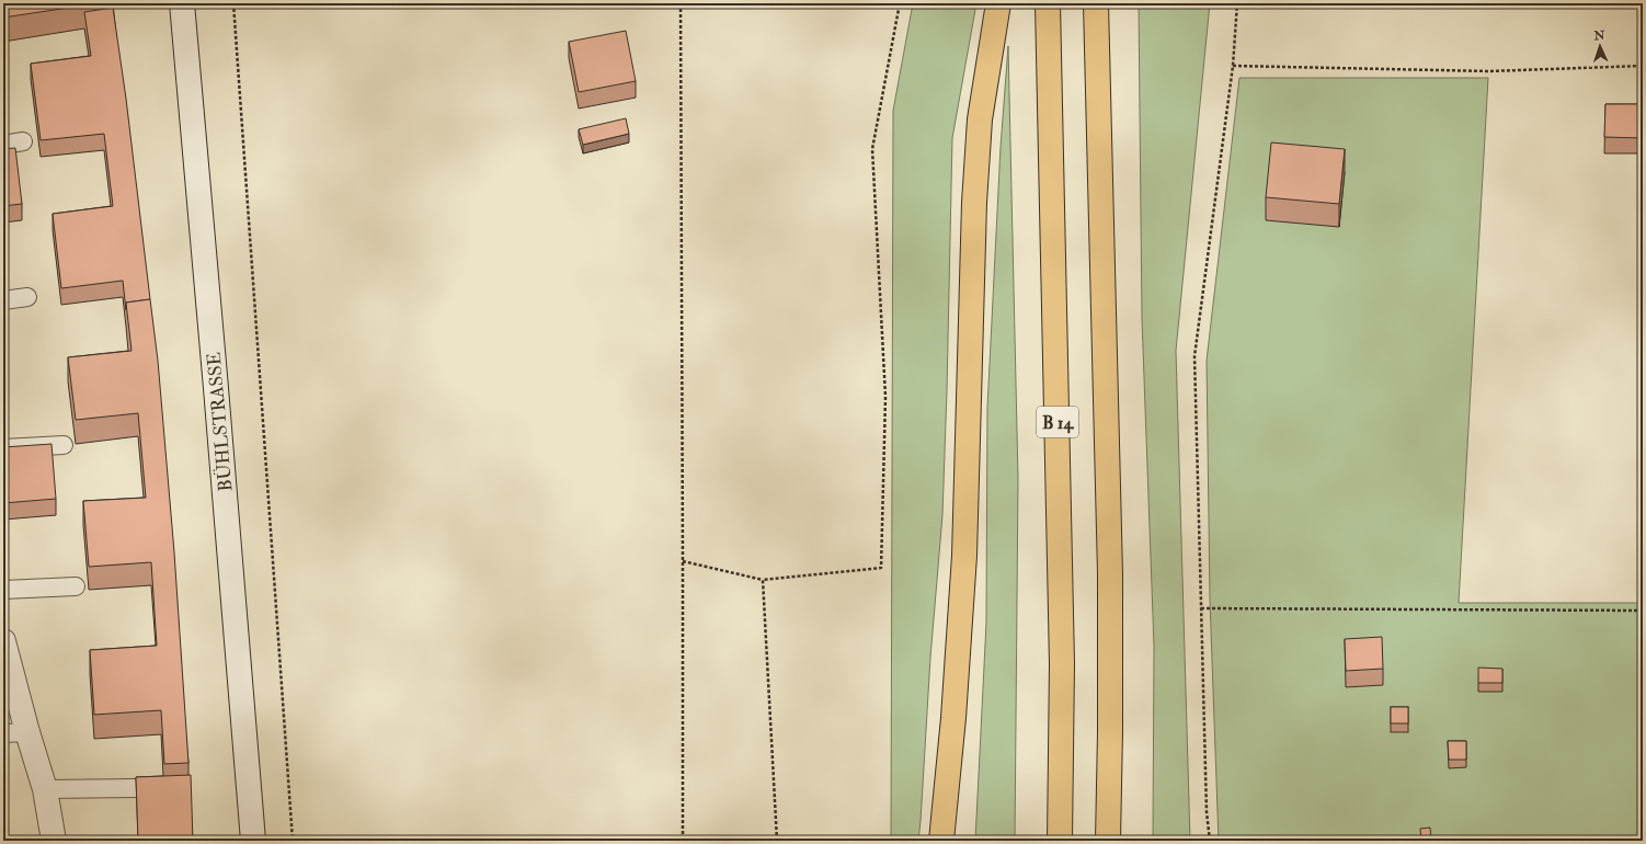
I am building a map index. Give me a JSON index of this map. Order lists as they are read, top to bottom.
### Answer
{
  "streets": {
    "highway": ["B 14"],
    "main road": ["BÜHLSTRASSE"]
  },
  "north": "top"
}
